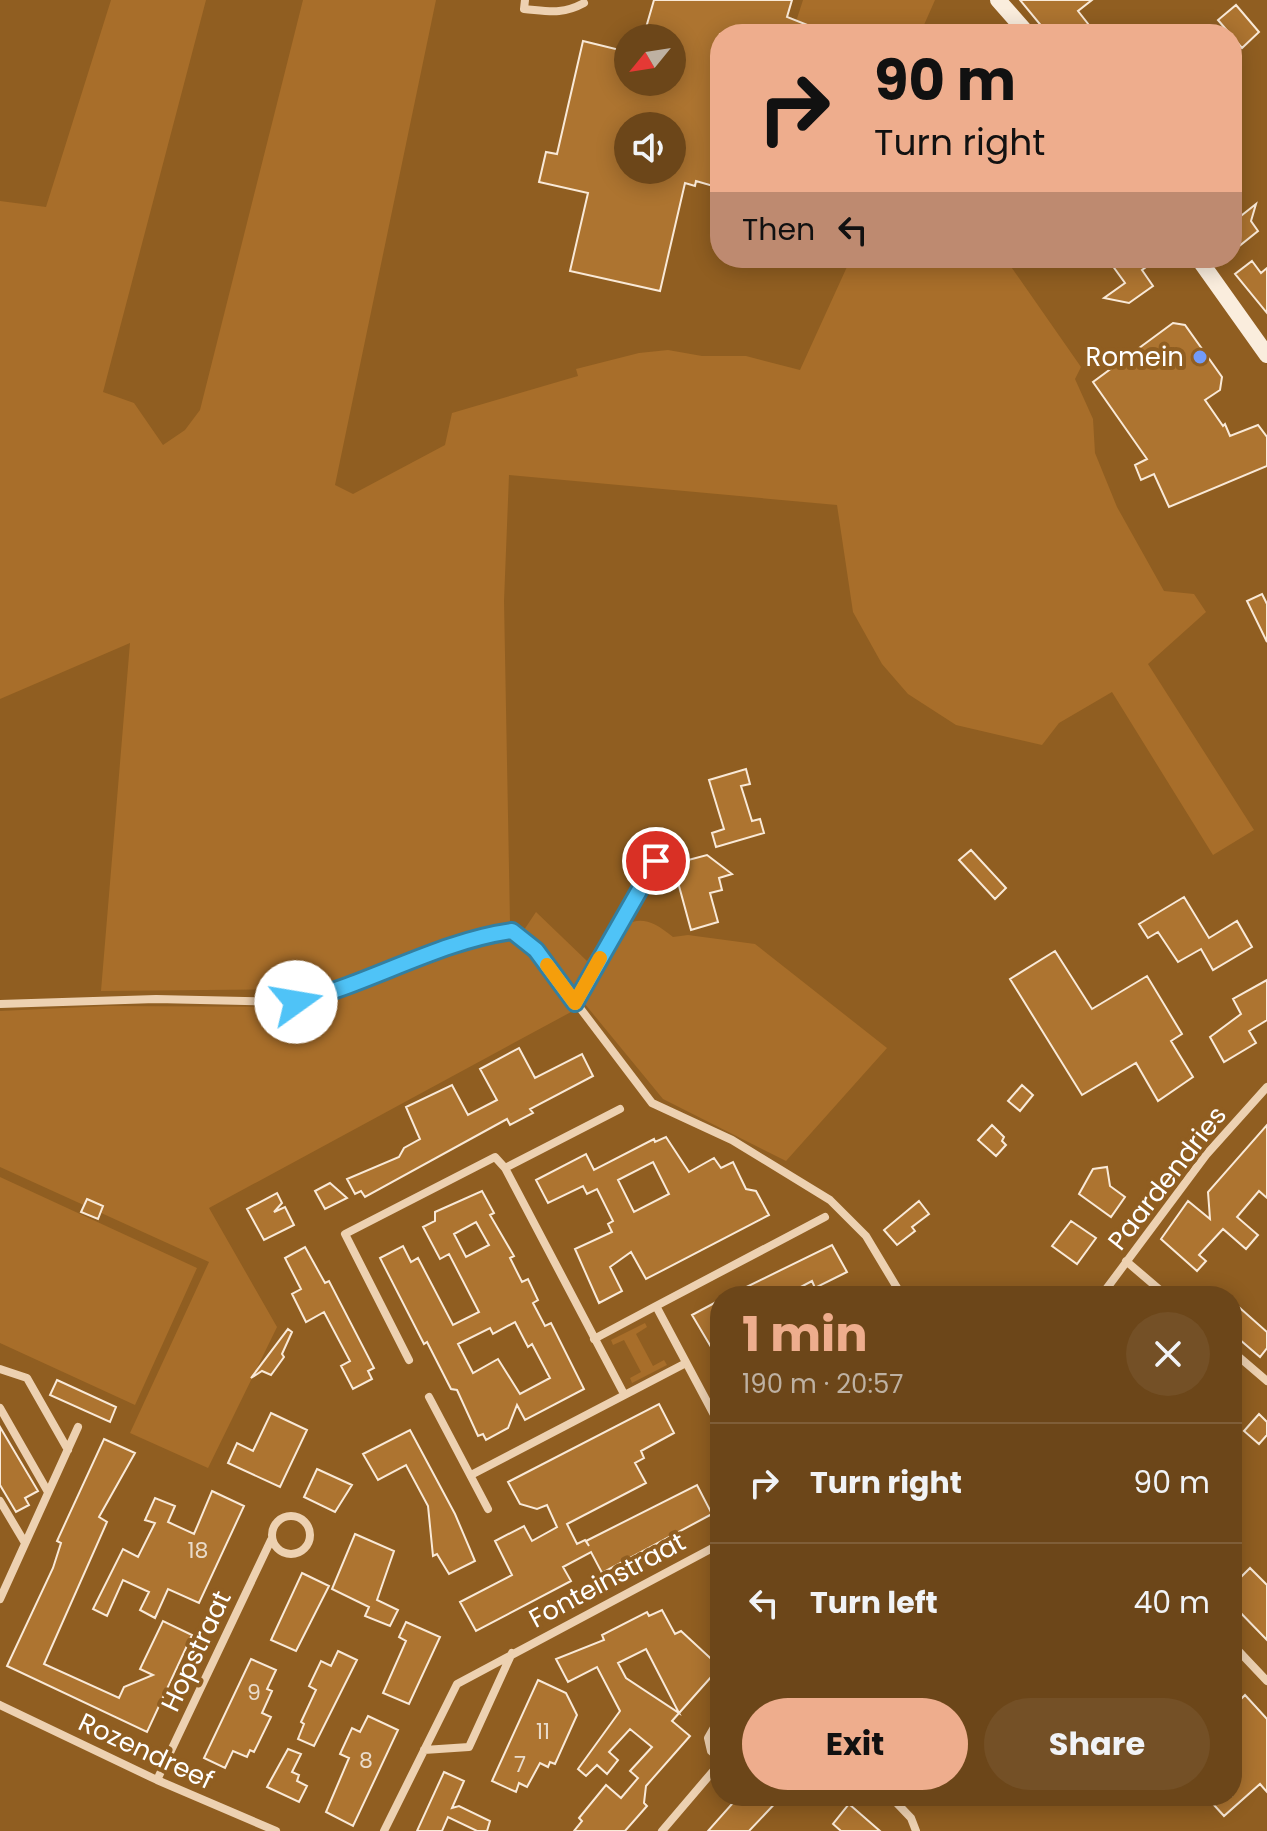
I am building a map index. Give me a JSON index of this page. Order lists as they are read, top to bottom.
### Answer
{
  "streets": {
    "street": [
      "Paardendries",
      "Fonteinstraat",
      "Hopstraat",
      "Rozendreef"
    ]
  },
  "crossings": [
    ["Hopstraat", "Rozendreef"]
  ],
  "places": ["Romein"],
  "house_numbers": [
    "18",
    "9",
    "11",
    "8",
    "7"
  ],
  "north": "bottom left",
  "page": {
    "turn": ["90 m", "Turn right"],
    "then": "Then",
    "heading": ["1 min", "190 m · 20:57"],
    "list": [
      {
        "name": "Turn right",
        "value": "90 m"
      },
      {
        "name": "Turn left",
        "value": "40 m"
      }
    ],
    "buttons": ["Exit", "Share"]
  }
}
